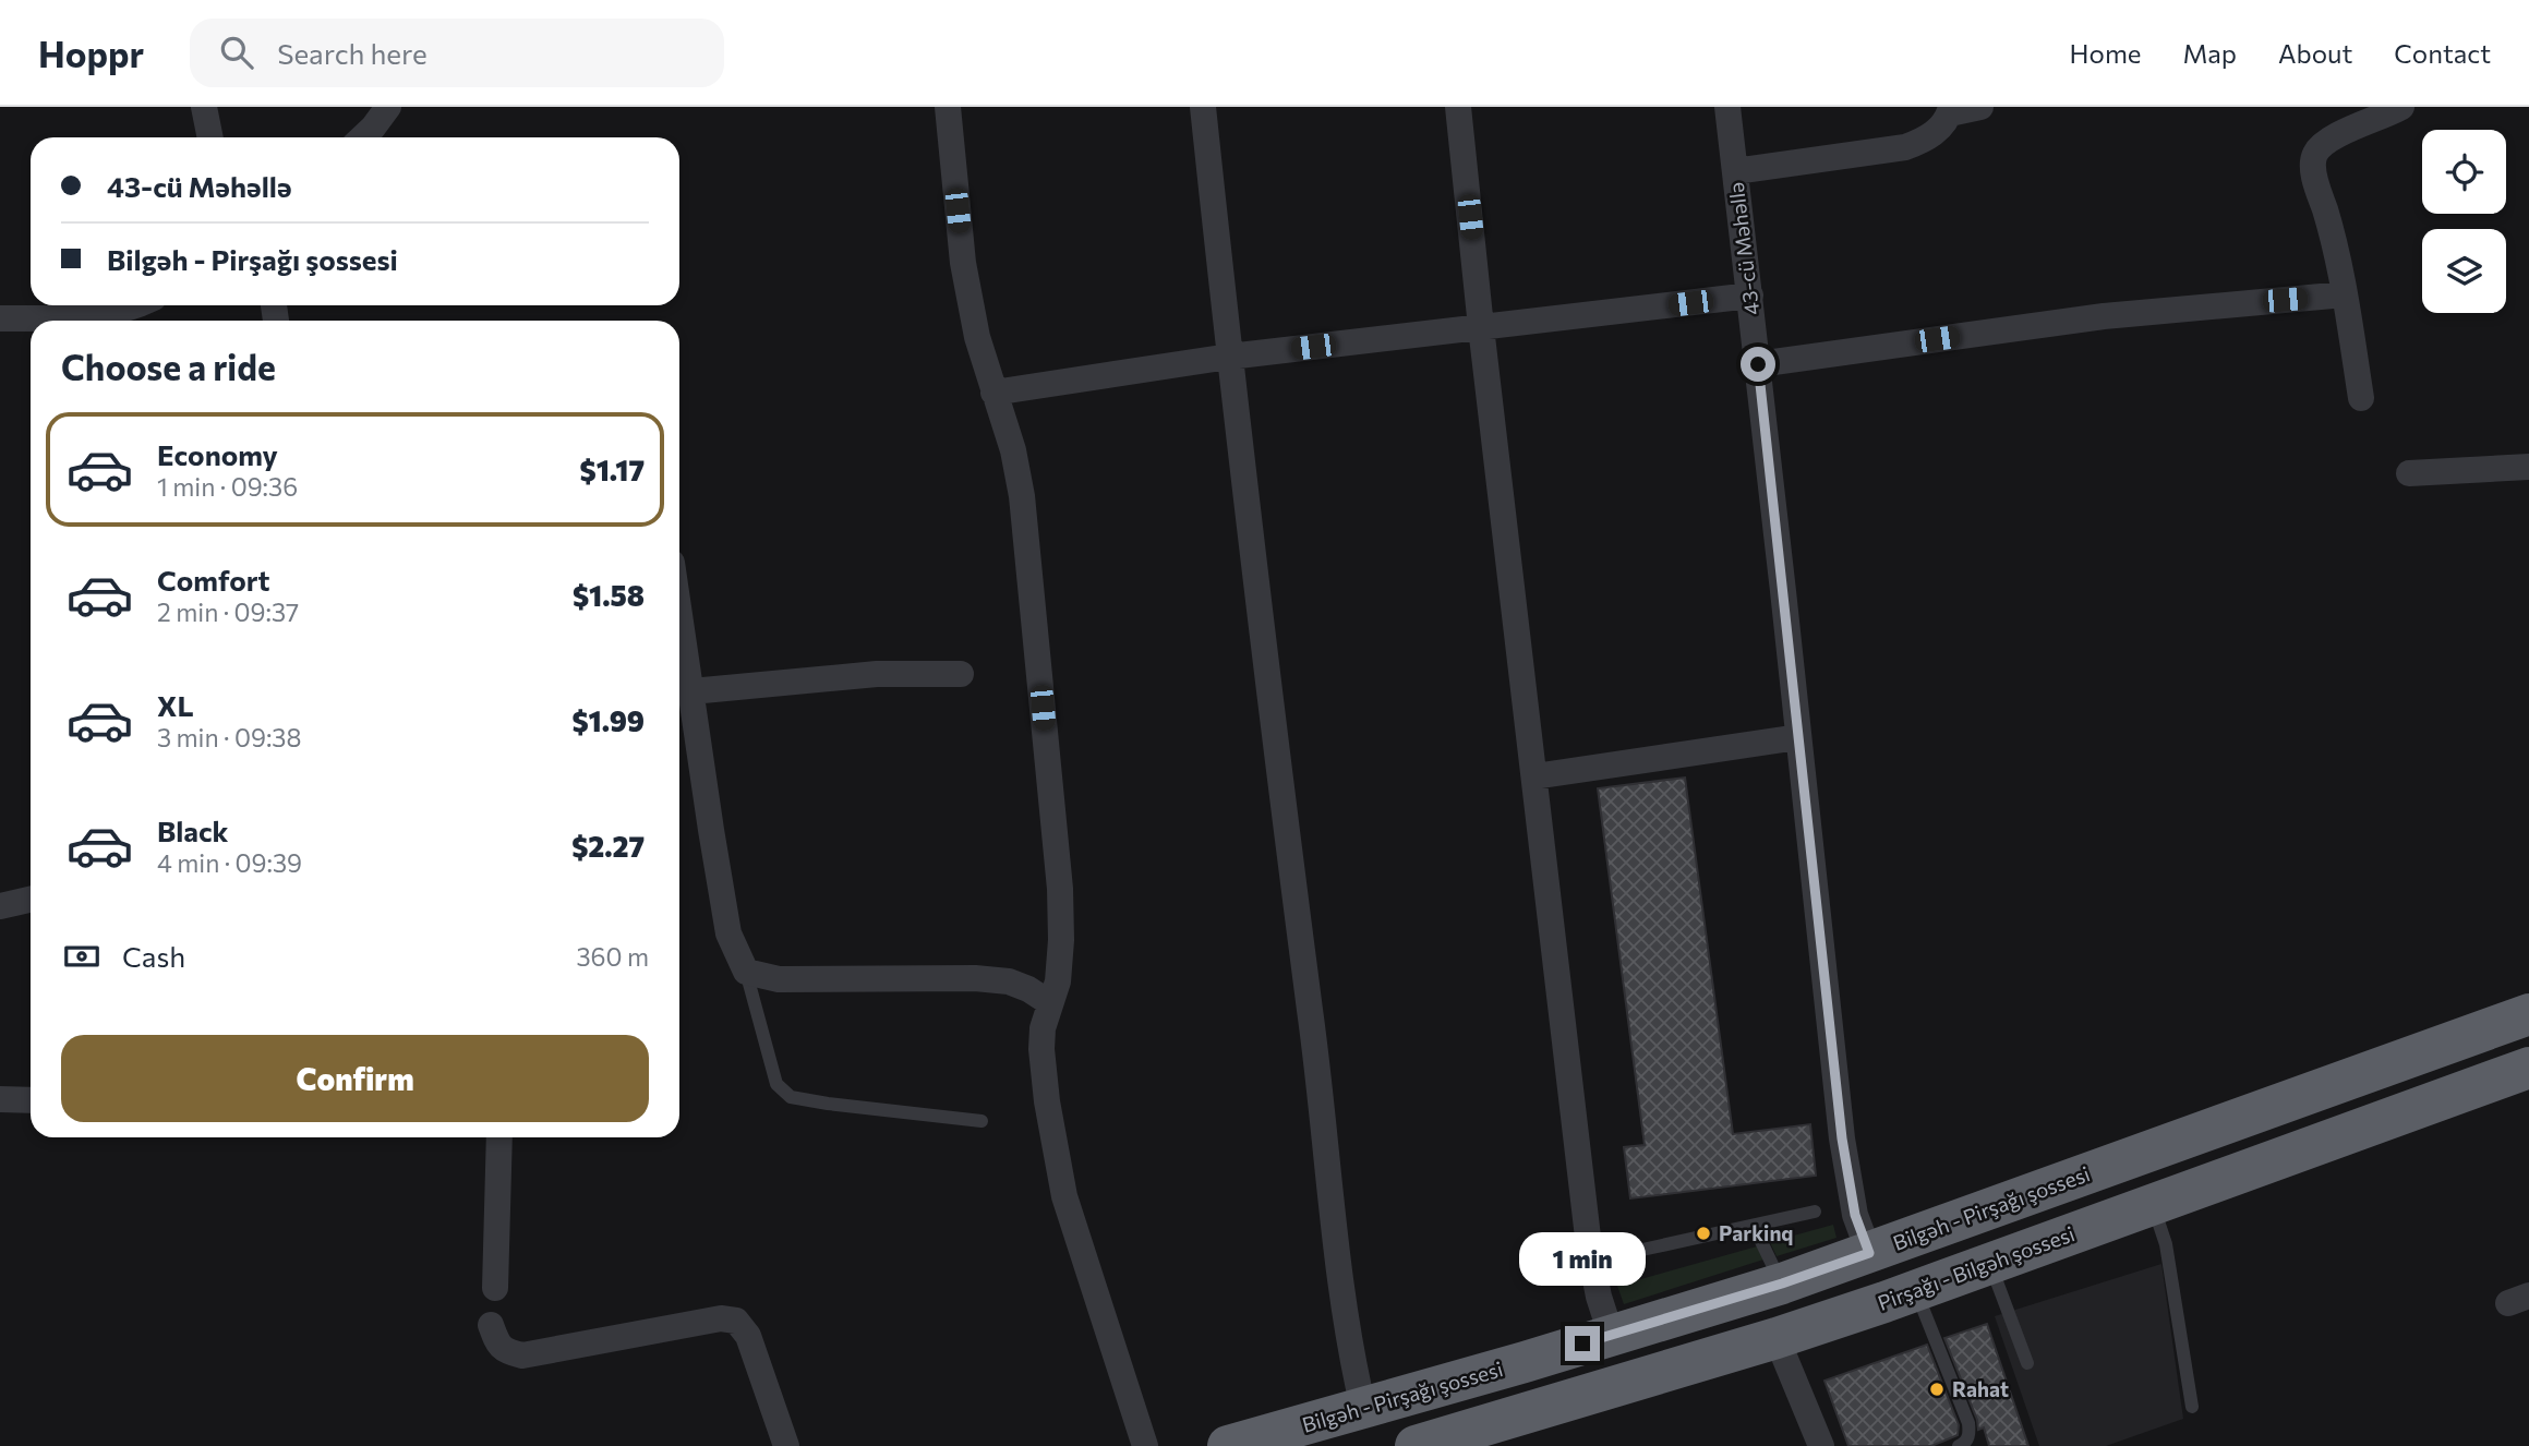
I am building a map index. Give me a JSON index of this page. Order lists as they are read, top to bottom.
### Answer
{
  "streets": {
    "highway": ["Bilgəh - Pirşağı şossesi", "Pirşağı - Bilgəh şossesi"],
    "street": ["43-cü Məhəllə"]
  },
  "crossings": [
    ["43-cü Məhəllə", "Bilgəh - Pirşağı şossesi"]
  ],
  "places": ["Parkinq", "Rahat"],
  "page": {
    "header": "Hoppr",
    "search": "Search here",
    "nav": [
      "Home",
      "Map",
      "About",
      "Contact"
    ],
    "banner": ["43-cü Məhəllə", "Bilgəh - Pirşağı şossesi"],
    "heading": "Choose a ride",
    "list": [
      {
        "name": "Economy",
        "note": "1 min · 09:36",
        "value": "$1.17"
      },
      {
        "name": "Comfort",
        "note": "2 min · 09:37",
        "value": "$1.58"
      },
      {
        "name": "XL",
        "note": "3 min · 09:38",
        "value": "$1.99"
      },
      {
        "name": "Black",
        "note": "4 min · 09:39",
        "value": "$2.27"
      }
    ],
    "pay": ["Cash", "360 m"],
    "buttons": "Confirm",
    "bubble": "1 min"
  }
}
